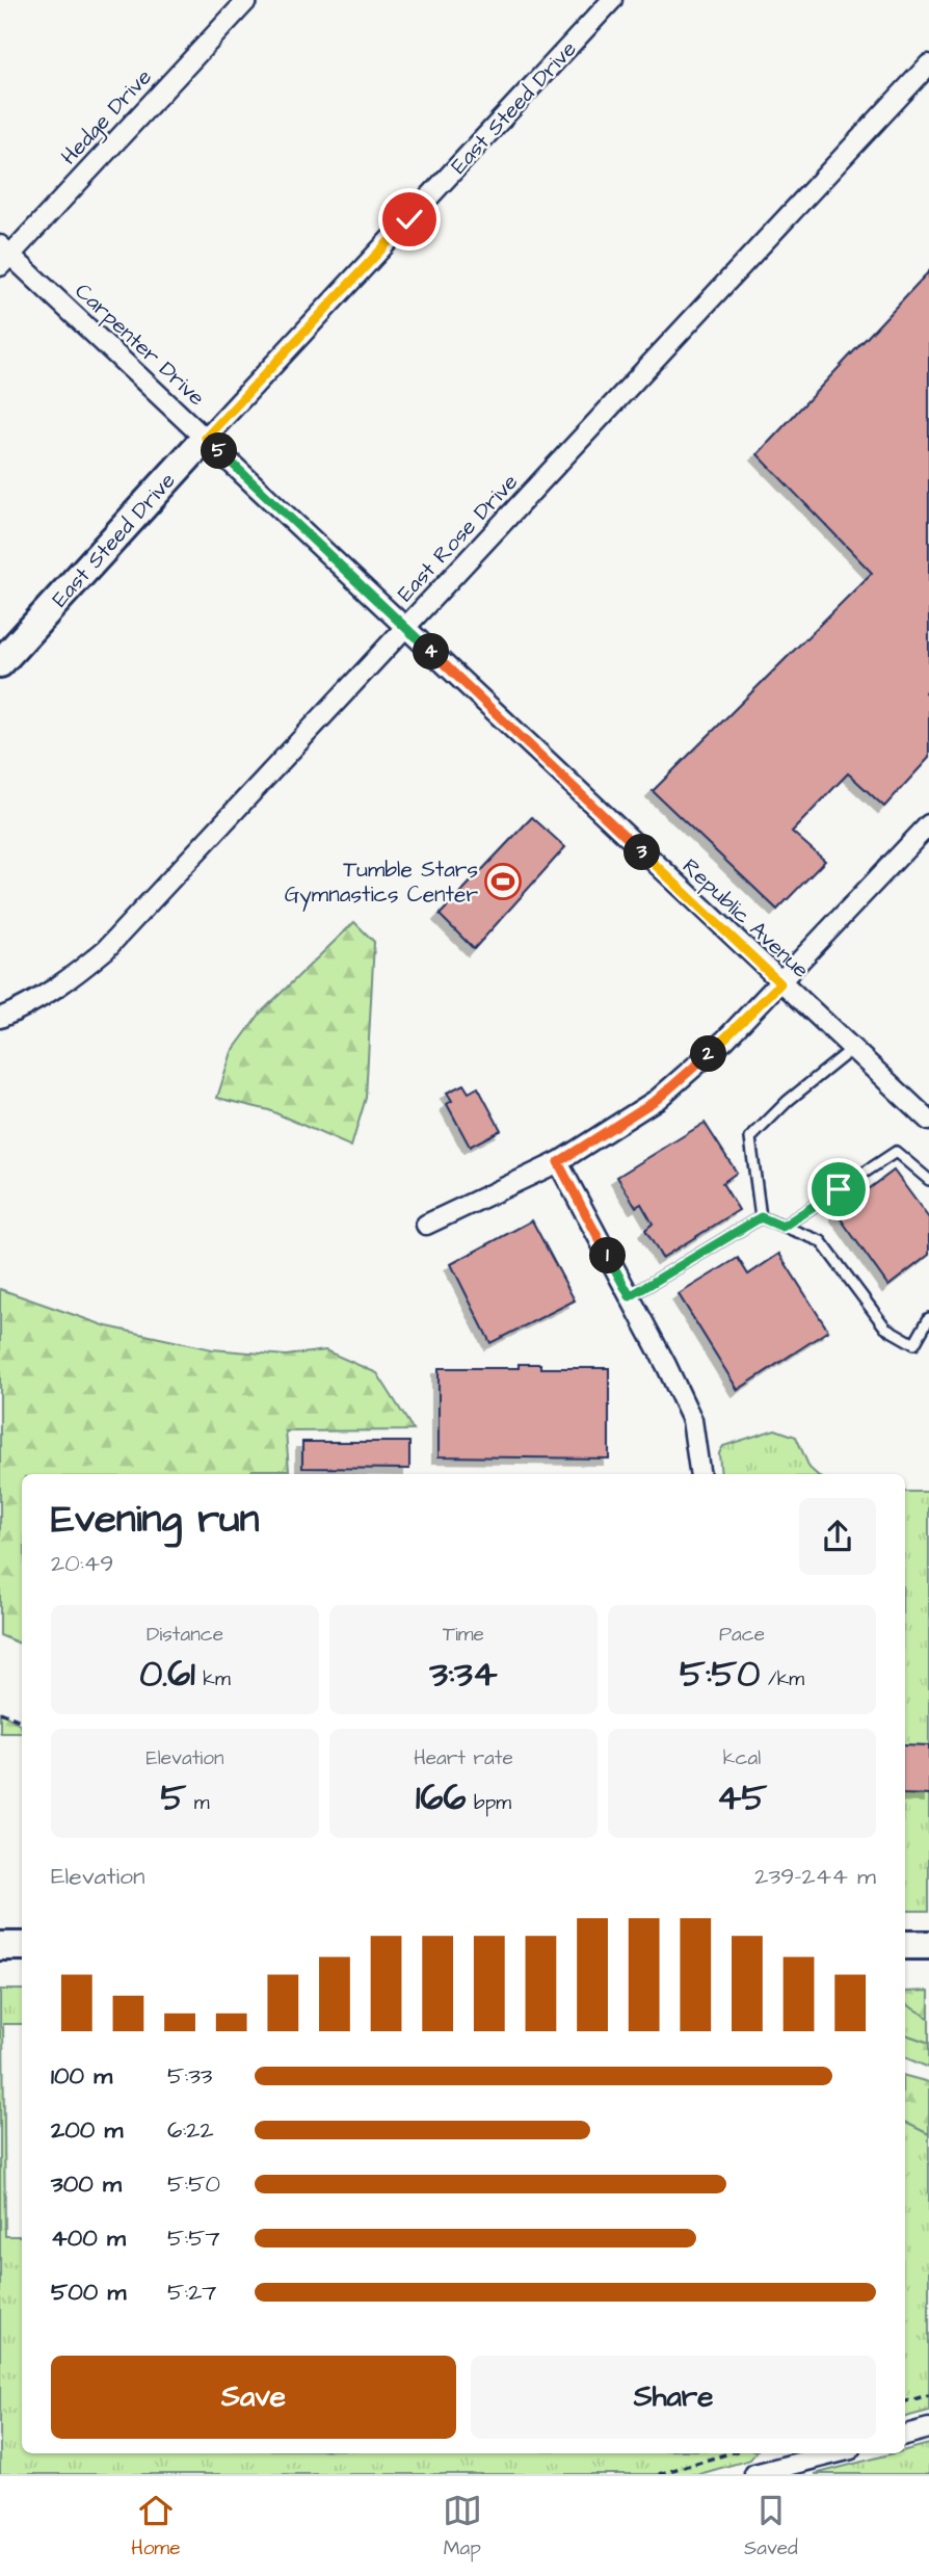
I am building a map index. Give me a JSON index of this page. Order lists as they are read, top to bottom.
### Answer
{
  "streets": {
    "street": [
      "East Steed Drive",
      "Hedge Drive",
      "Carpenter Drive",
      "East Rose Drive",
      "Republic Avenue"
    ]
  },
  "crossings": [
    ["East Steed Drive", "Carpenter Drive"],
    ["Hedge Drive", "Carpenter Drive"],
    ["Carpenter Drive", "East Rose Drive"],
    ["Carpenter Drive", "Republic Avenue"],
    ["East Rose Drive", "Republic Avenue"]
  ],
  "places": {
    "sports": ["Tumble Stars Gymnastics Center"]
  },
  "page": {
    "pins": [
      "5",
      "4",
      "3",
      "2",
      "1"
    ],
    "heading": ["Evening run", "20:49"],
    "stats": [
      ["Distance", "0.61 km"],
      ["Time", "3:34"],
      ["Pace", "5:50 /km"],
      ["Elevation", "5 m"],
      ["Heart rate", "166 bpm"],
      ["kcal", "45"]
    ],
    "chart": ["Elevation", "239–244 m"],
    "list": [
      {
        "name": "100 m",
        "note": "5:33"
      },
      {
        "name": "200 m",
        "note": "6:22"
      },
      {
        "name": "300 m",
        "note": "5:50"
      },
      {
        "name": "400 m",
        "note": "5:57"
      },
      {
        "name": "500 m",
        "note": "5:27"
      }
    ],
    "buttons": ["Save", "Share"],
    "tabs": ["Home", "Map", "Saved"]
  }
}
